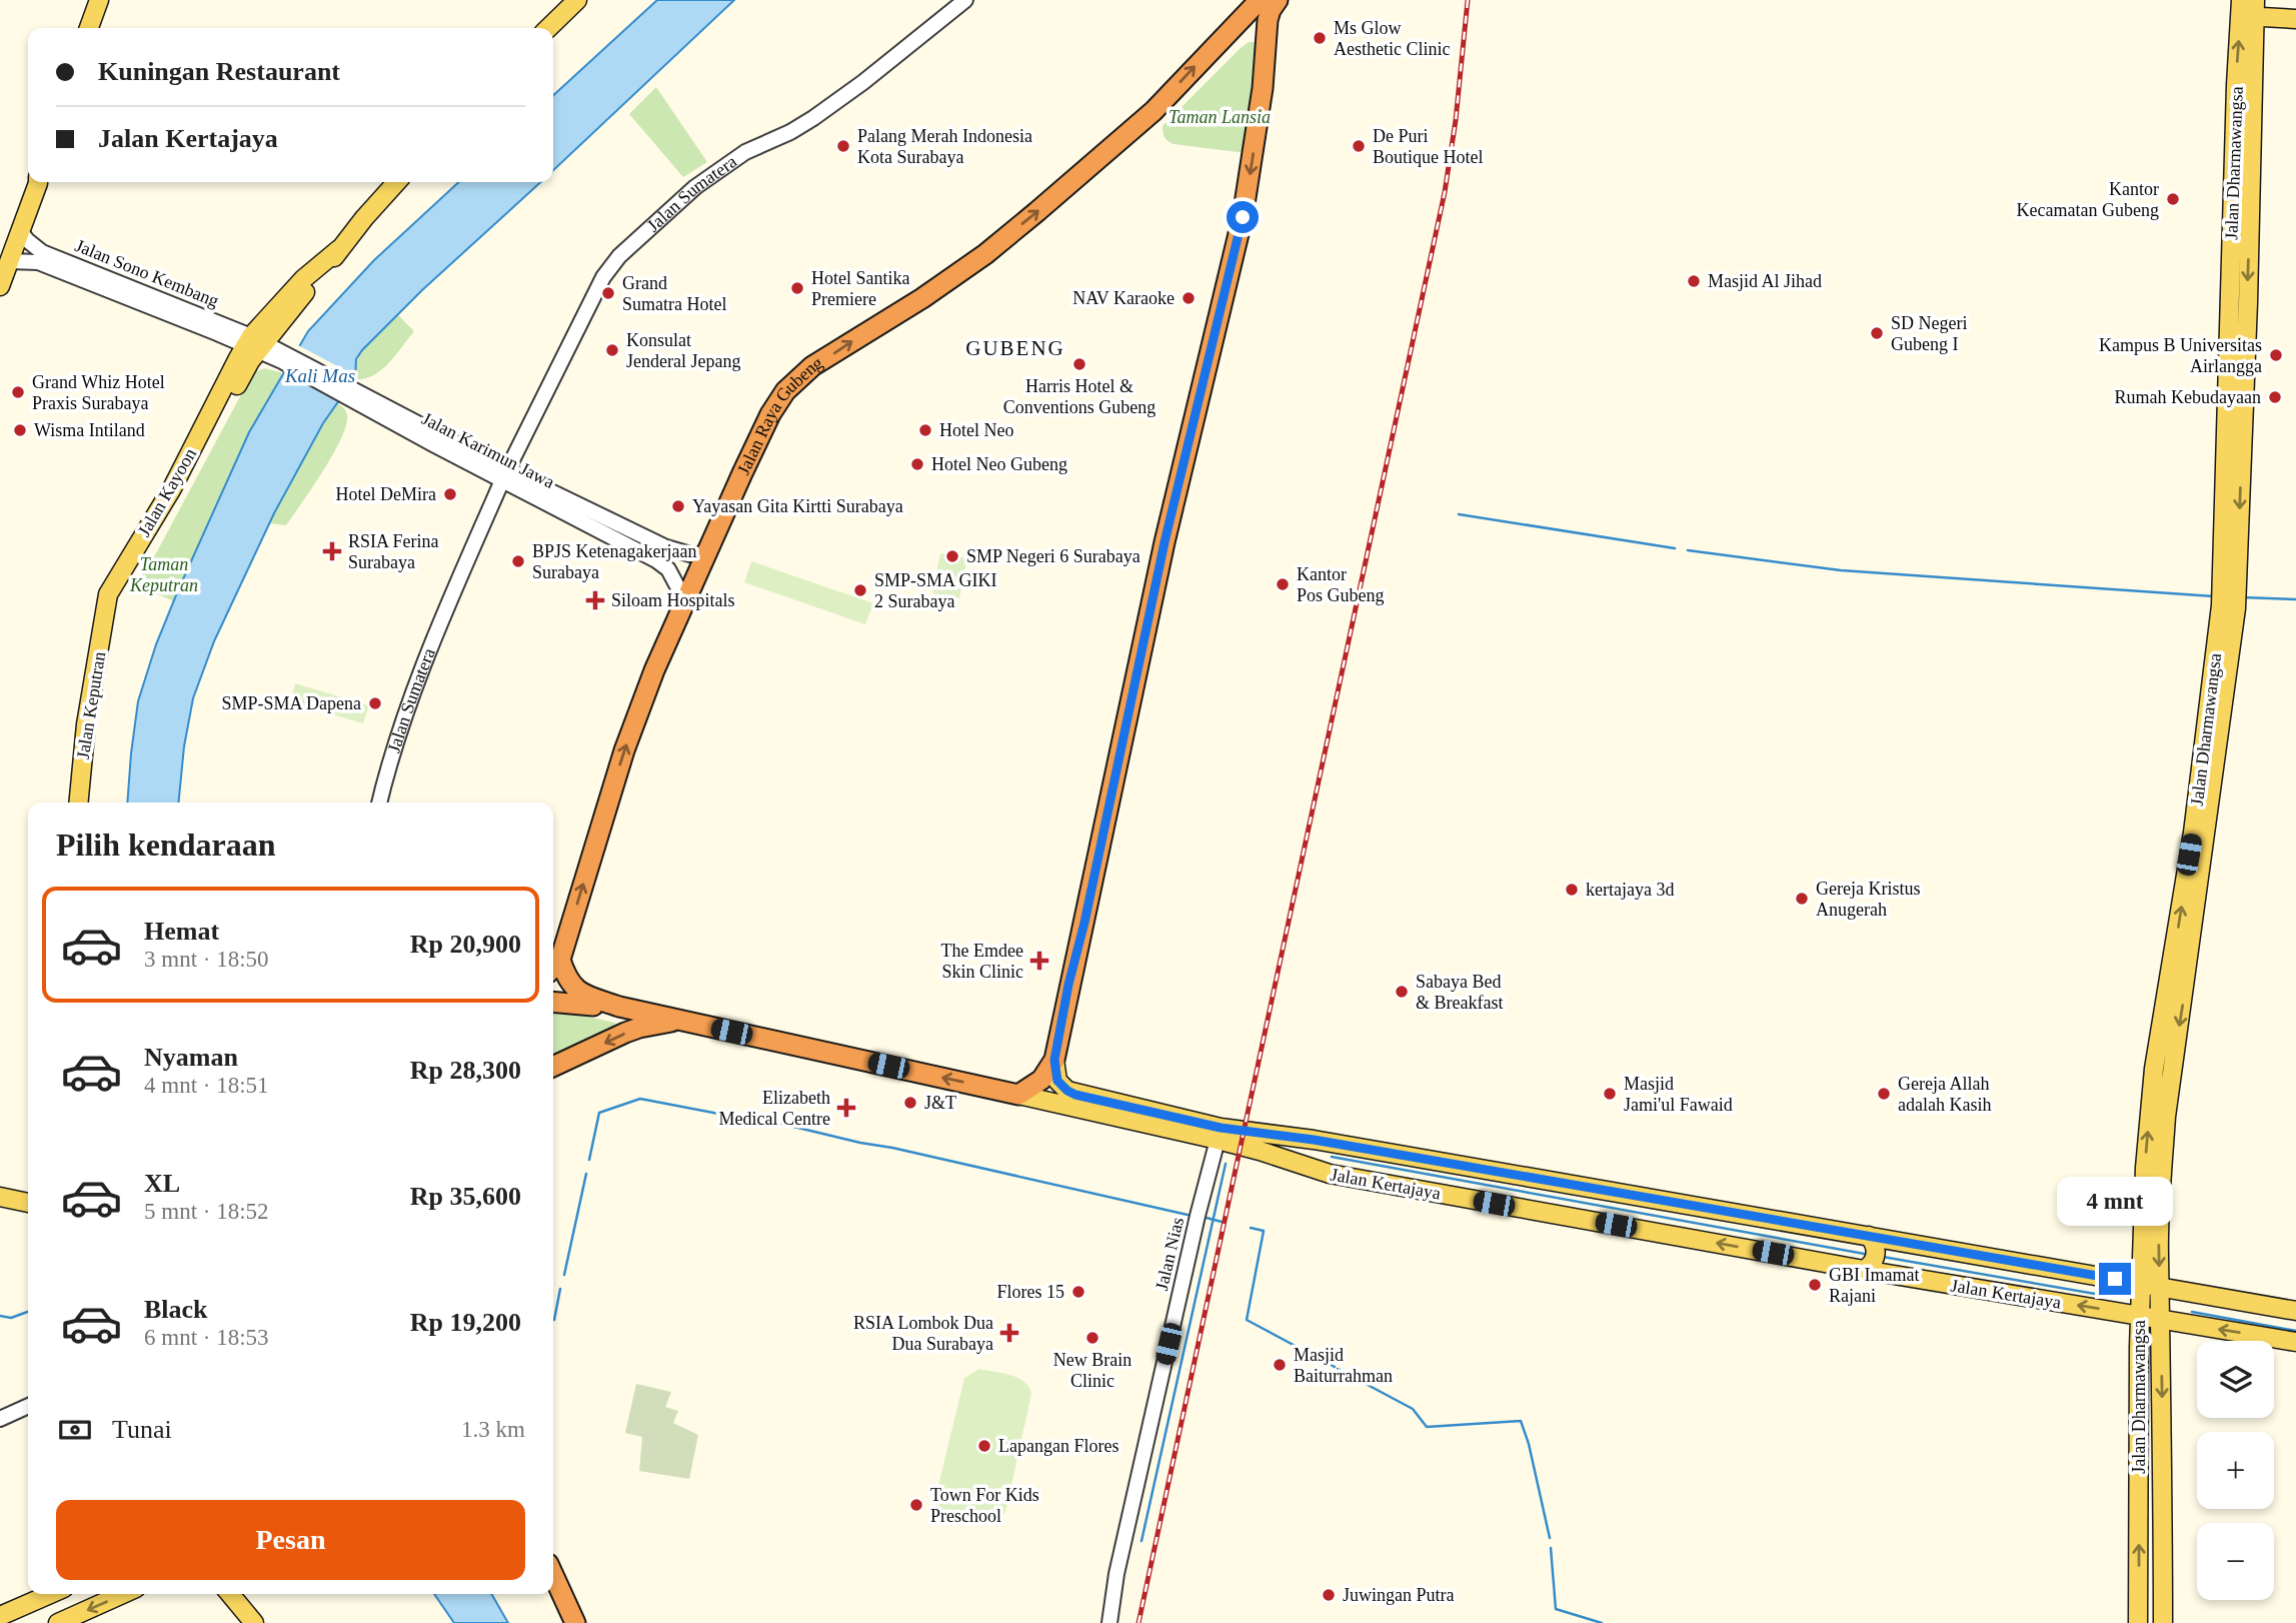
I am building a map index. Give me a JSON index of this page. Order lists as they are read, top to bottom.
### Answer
{
  "streets": {
    "highway": ["Jalan Raya Gubeng"],
    "main road": [
      "Jalan Dharmawangsa",
      "Jalan Kayoon",
      "Jalan Keputran",
      "Jalan Kertajaya"
    ],
    "street": [
      "Jalan Sumatera",
      "Jalan Sono Kembang",
      "Jalan Karimun Jawa",
      "Jalan Nias"
    ]
  },
  "crossings": [
    ["Jalan Dharmawangsa", "Jalan Kertajaya"],
    ["Jalan Sumatera", "Jalan Karimun Jawa"],
    ["Jalan Sono Kembang", "Jalan Karimun Jawa"],
    ["Jalan Sono Kembang", "Jalan Kayoon"],
    ["Jalan Raya Gubeng", "Jalan Karimun Jawa"],
    ["Jalan Karimun Jawa", "Jalan Kayoon"],
    ["Jalan Kayoon", "Jalan Keputran"],
    ["Jalan Kertajaya", "Jalan Nias"]
  ],
  "one_way": ["Jalan Raya Gubeng"],
  "districts": ["GUBENG"],
  "water": ["Kali Mas"],
  "parks": ["Taman Lansia", "Taman Keputran"],
  "places": {
    "other": [
      "Ms Glow Aesthetic Clinic",
      "Palang Merah Indonesia Kota Surabaya",
      "De Puri Boutique Hotel",
      "Kantor Kecamatan Gubeng",
      "Masjid Al Jihad",
      "Hotel Santika Premiere",
      "Grand Sumatra Hotel",
      "NAV Karaoke",
      "SD Negeri Gubeng I",
      "Konsulat Jenderal Jepang",
      "Kampus B Universitas Airlangga",
      "Harris Hotel & Conventions Gubeng",
      "Grand Whiz Hotel Praxis Surabaya",
      "Rumah Kebudayaan",
      "Wisma Intiland",
      "Hotel Neo",
      "Hotel Neo Gubeng",
      "Hotel DeMira",
      "Yayasan Gita Kirtti Surabaya",
      "SMP Negeri 6 Surabaya",
      "BPJS Ketenagakerjaan Surabaya",
      "Kantor Pos Gubeng",
      "SMP-SMA GIKI 2 Surabaya",
      "SMP-SMA Dapena",
      "kertajaya 3d",
      "Gereja Kristus Anugerah",
      "Sabaya Bed & Breakfast",
      "Masjid Jami'ul Fawaid",
      "Gereja Allah adalah Kasih",
      "J&T",
      "GBI Imamat Rajani",
      "Flores 15",
      "New Brain Clinic",
      "Masjid Baiturrahman",
      "Lapangan Flores",
      "Town For Kids Preschool",
      "Juwingan Putra"
    ],
    "health": [
      "RSIA Ferina Surabaya",
      "Siloam Hospitals",
      "The Emdee Skin Clinic",
      "Elizabeth Medical Centre",
      "RSIA Lombok Dua Dua Surabaya"
    ]
  },
  "page": {
    "banner": ["Kuningan Restaurant", "Jalan Kertajaya"],
    "heading": "Pilih kendaraan",
    "list": [
      {
        "name": "Hemat",
        "note": "3 mnt · 18:50",
        "value": "Rp 20,900"
      },
      {
        "name": "Nyaman",
        "note": "4 mnt · 18:51",
        "value": "Rp 28,300"
      },
      {
        "name": "XL",
        "note": "5 mnt · 18:52",
        "value": "Rp 35,600"
      },
      {
        "name": "Black",
        "note": "6 mnt · 18:53",
        "value": "Rp 19,200"
      }
    ],
    "bubble": "4 mnt",
    "map_buttons": ["+", "−"],
    "pay": ["Tunai", "1.3 km"],
    "buttons": "Pesan"
  }
}
